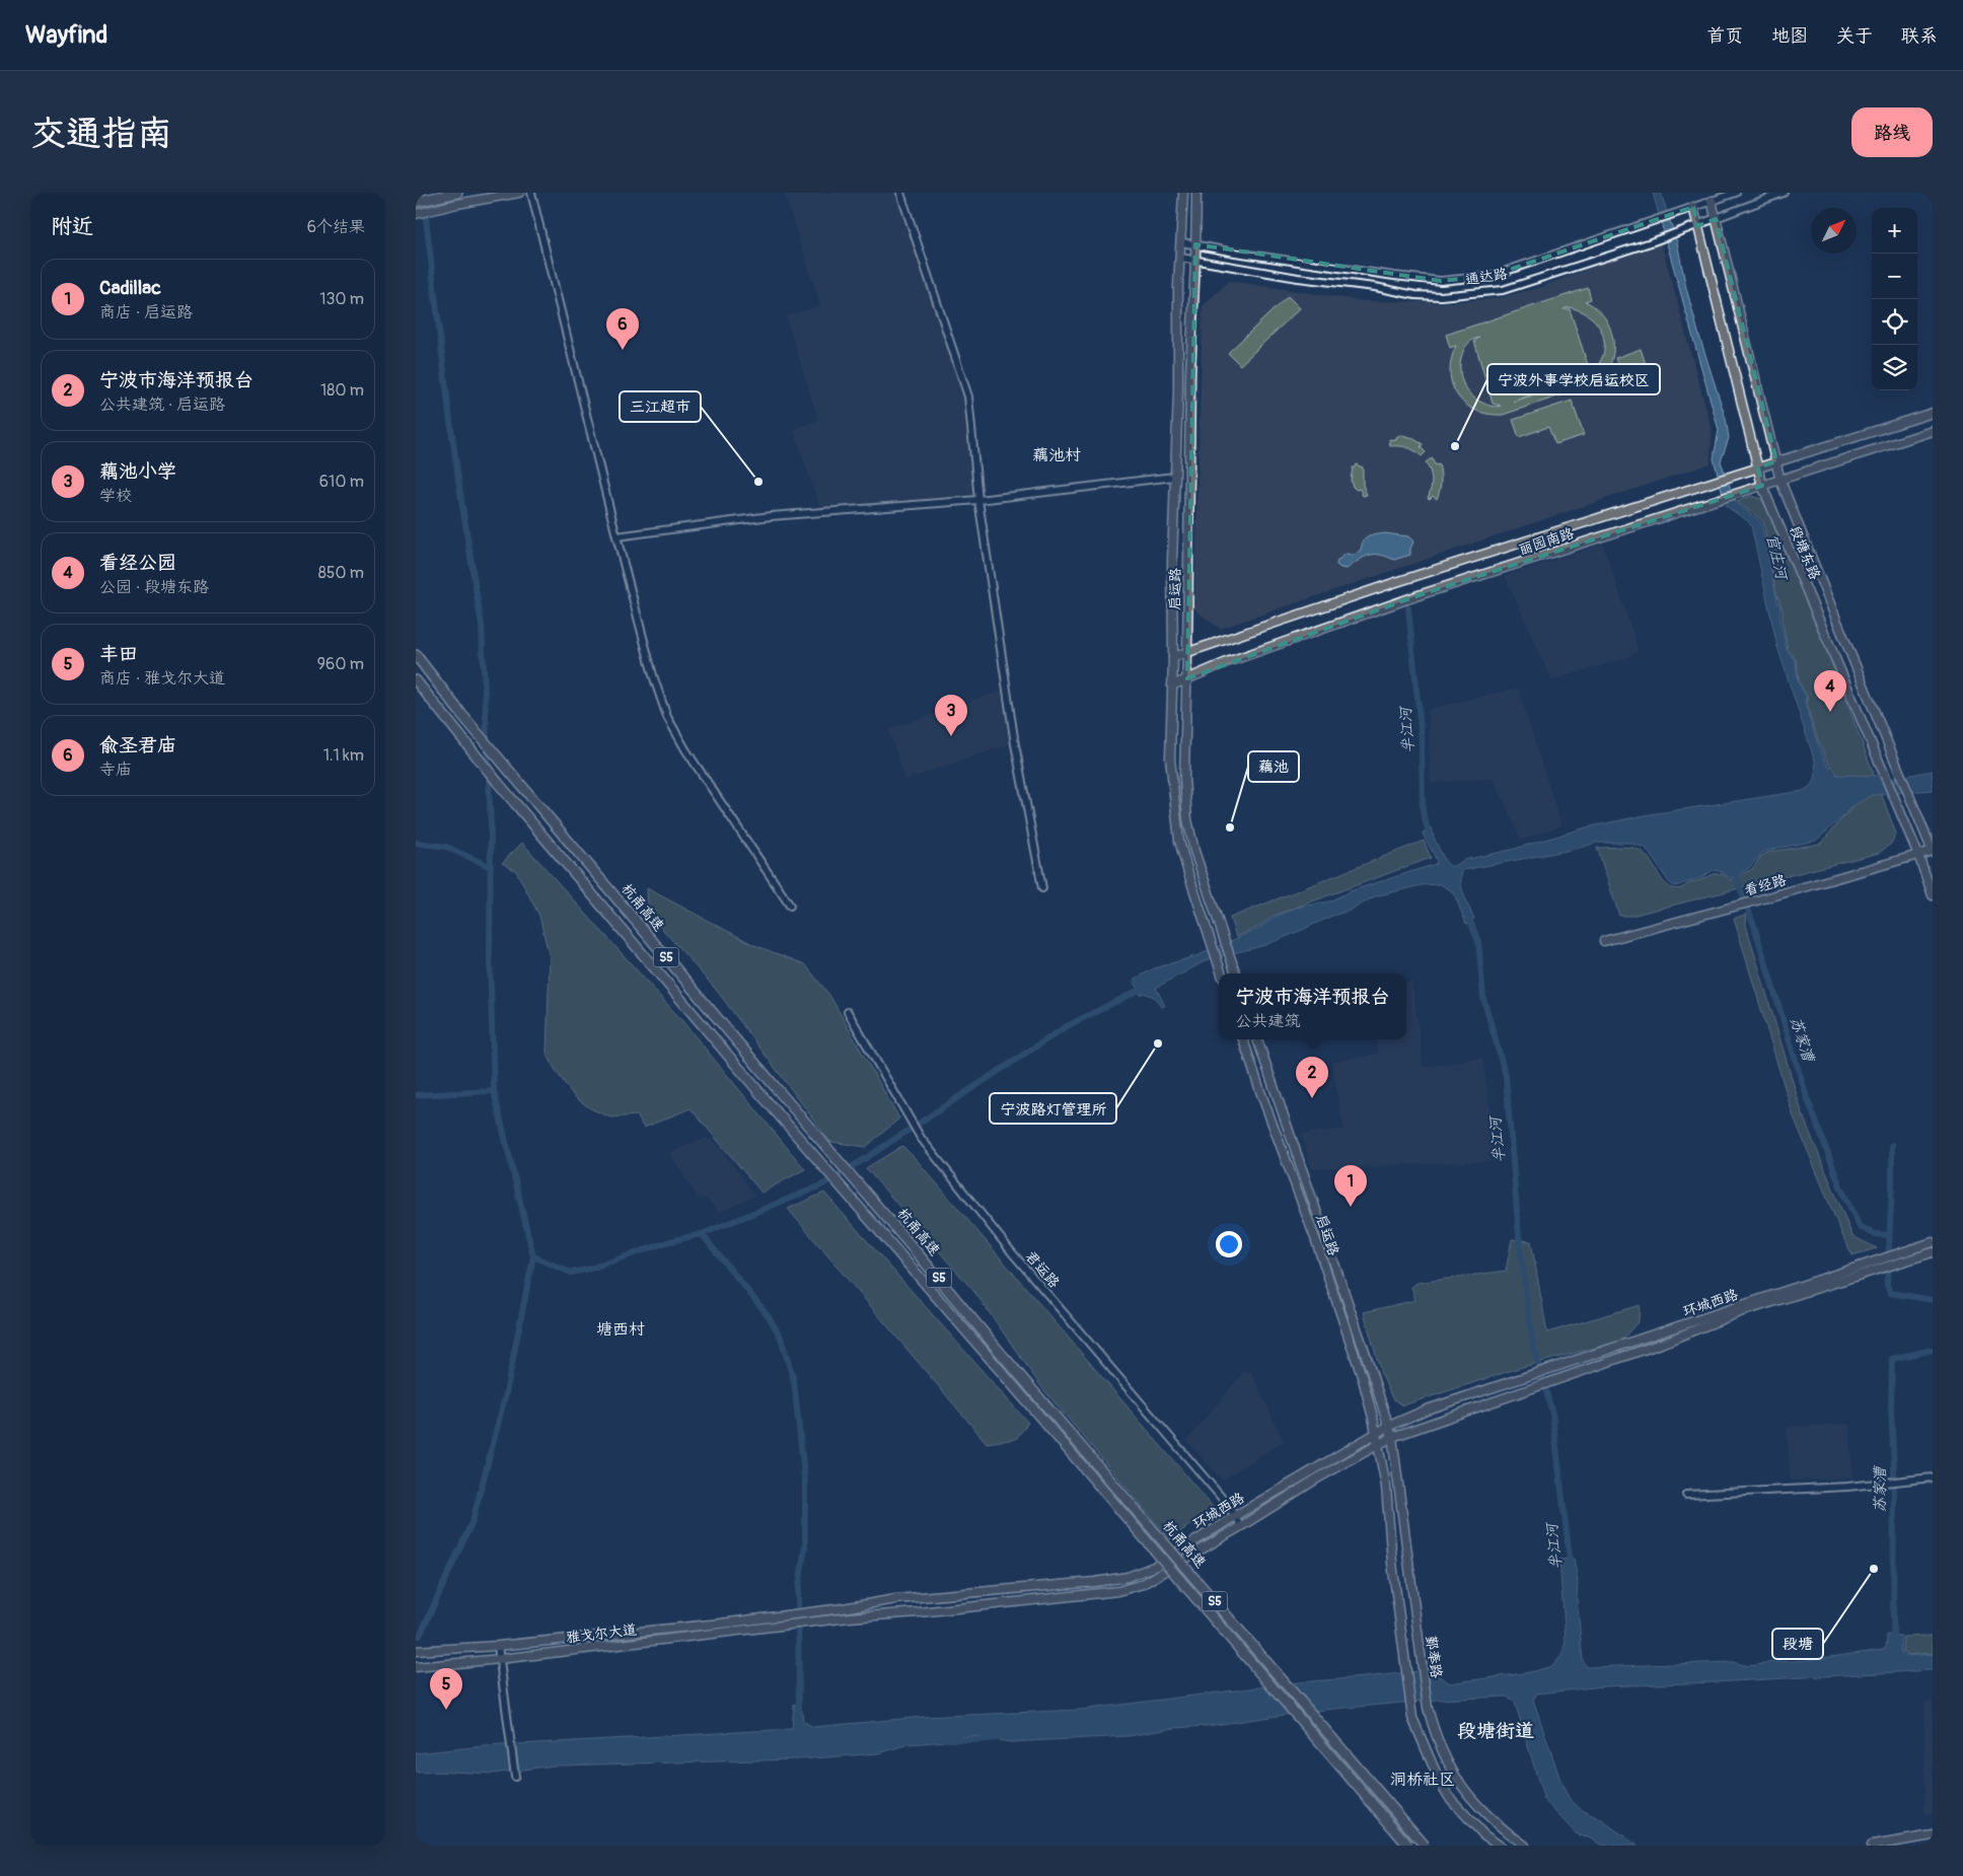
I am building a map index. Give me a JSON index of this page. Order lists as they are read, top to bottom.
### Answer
{
  "streets": {
    "highway": ["杭甬高速", "S5"],
    "main road": [
      "丽园南路",
      "段塘东路",
      "启运路",
      "看经路",
      "环城西路",
      "雅戈尔大道",
      "鄞奉路"
    ],
    "street": ["通达路", "君运路"]
  },
  "crossings": [
    ["通达路", "段塘东路"],
    ["通达路", "启运路"],
    ["丽园南路", "段塘东路"],
    ["丽园南路", "启运路"],
    ["段塘东路", "看经路"],
    ["启运路", "环城西路"],
    ["启运路", "鄞奉路"],
    ["君运路", "环城西路"],
    ["环城西路", "雅戈尔大道"],
    ["环城西路", "鄞奉路"]
  ],
  "districts": [
    "藕池村",
    "塘西村",
    "段塘街道",
    "洞桥社区"
  ],
  "water": ["官庄河", "半江河", "苏家漕"],
  "places": [
    "宁波外事学校启运校区",
    "三江超市",
    "藕池",
    "宁波路灯管理所",
    "段塘"
  ],
  "north": "top right",
  "page": {
    "header": "Wayfind",
    "nav": [
      "首页",
      "地图",
      "关于",
      "联系"
    ],
    "buttons": "路线",
    "title": "交通指南",
    "heading": ["附近", "6个结果"],
    "map_buttons": ["+", "−"],
    "list": [
      {
        "mark": "1",
        "name": "Cadillac",
        "note": "商店 · 启运路",
        "value": "130 m"
      },
      {
        "mark": "2",
        "name": "宁波市海洋预报台",
        "note": "公共建筑 · 启运路",
        "value": "180 m"
      },
      {
        "mark": "3",
        "name": "藕池小学",
        "note": "学校",
        "value": "610 m"
      },
      {
        "mark": "4",
        "name": "看经公园",
        "note": "公园 · 段塘东路",
        "value": "850 m"
      },
      {
        "mark": "5",
        "name": "丰田",
        "note": "商店 · 雅戈尔大道",
        "value": "960 m"
      },
      {
        "mark": "6",
        "name": "俞圣君庙",
        "note": "寺庙",
        "value": "1.1 km"
      }
    ],
    "pins": [
      "6",
      "4",
      "3",
      "2",
      "1",
      "5"
    ],
    "popup": ["宁波市海洋预报台", "公共建筑"]
  }
}
